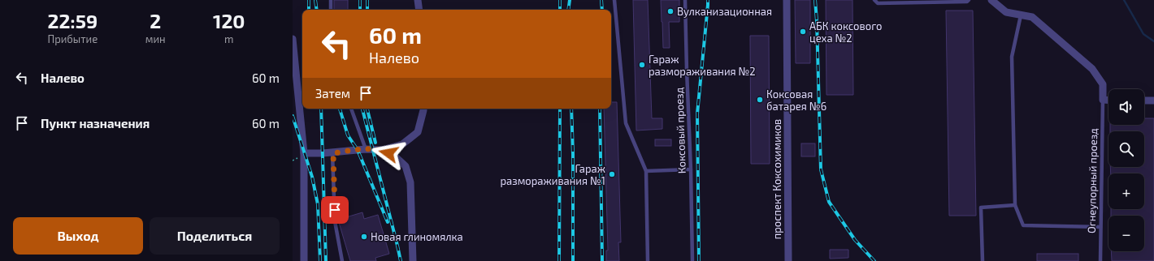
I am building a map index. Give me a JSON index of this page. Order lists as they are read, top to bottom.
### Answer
{
  "streets": {
    "street": ["проспект Коксохимиков"],
    "lane": ["Коксовый проезд", "Огнеупорный проезд"]
  },
  "places": [
    "Вулканизационная",
    "АБК коксового цеха №2",
    "Гараж размораживания №2",
    "Коксовая батарея №6",
    "Гараж размораживания №1",
    "Новая глиномялка"
  ],
  "page": {
    "eta": [
      "22:59",
      "Прибытие",
      "2",
      "мин",
      "120",
      "m"
    ],
    "turn": ["60 m", "Налево"],
    "list": [
      {
        "name": "Налево",
        "value": "60 m"
      },
      {
        "name": "Пункт назначения",
        "value": "60 m"
      }
    ],
    "then": "Затем",
    "map_buttons": ["+", "−"],
    "buttons": ["Выход", "Поделиться"]
  }
}
